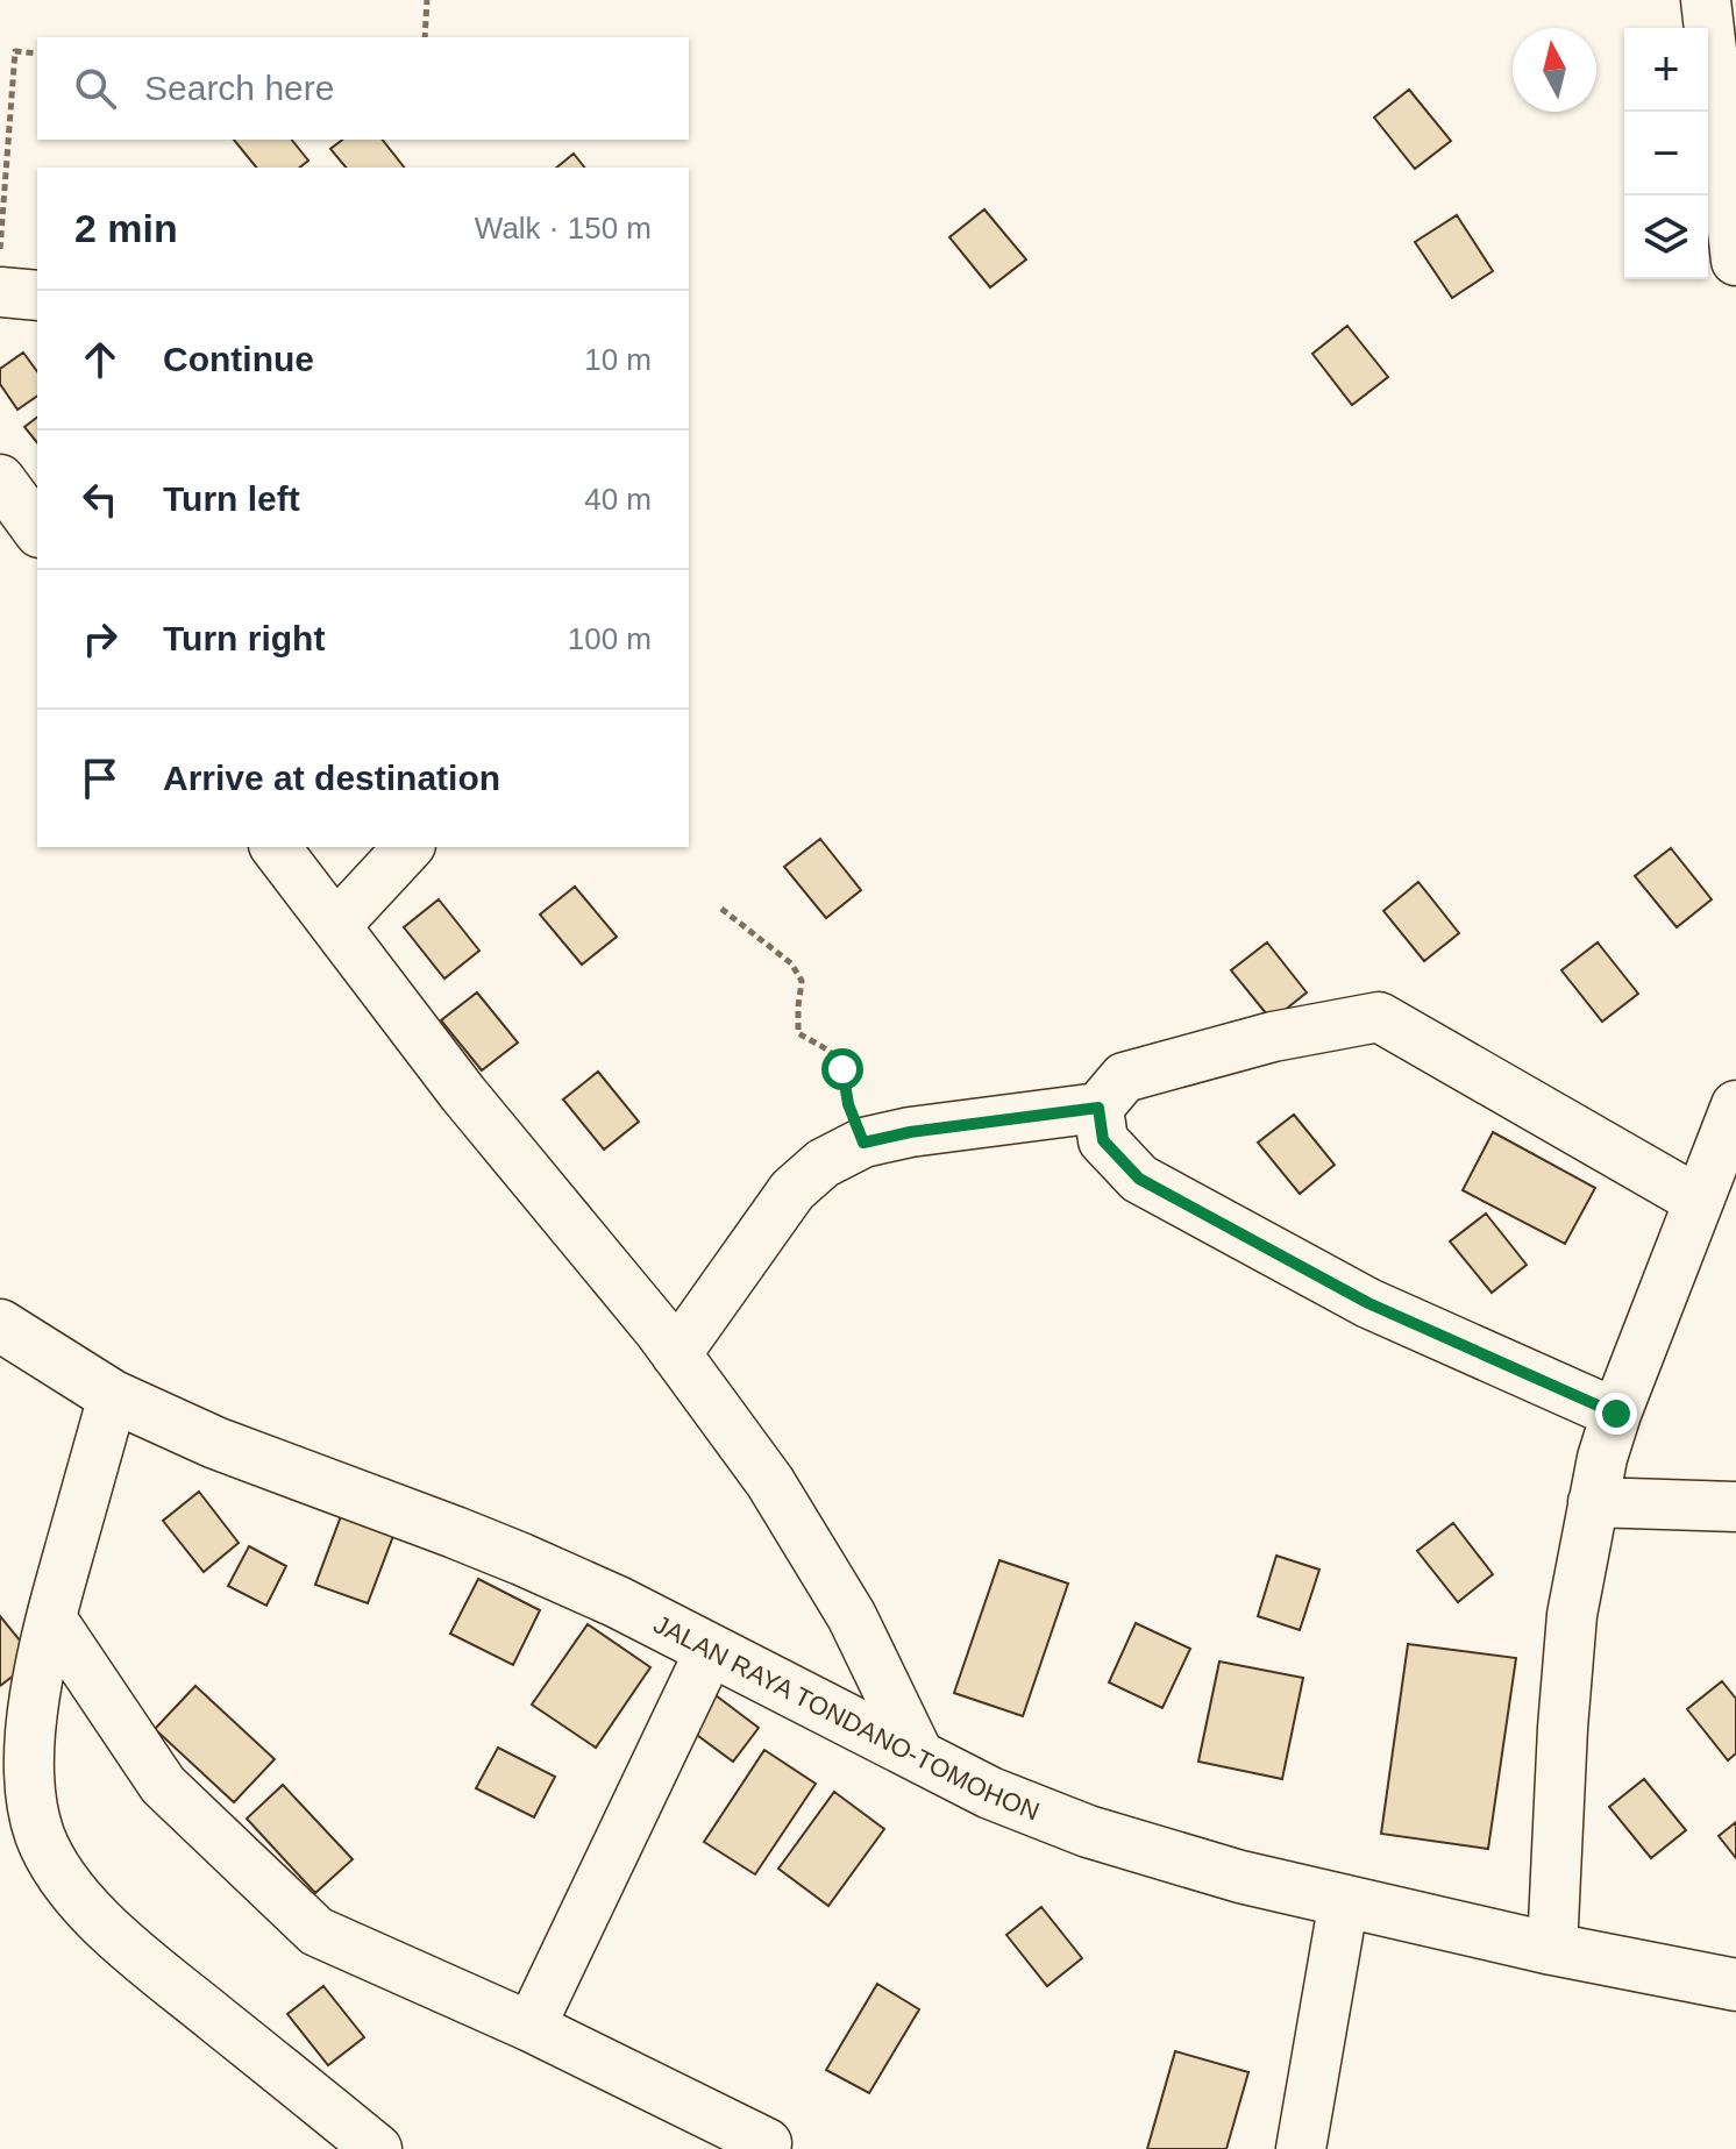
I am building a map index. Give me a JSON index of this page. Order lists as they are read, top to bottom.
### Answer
{
  "streets": {
    "highway": ["JALAN RAYA TONDANO-TOMOHON"]
  },
  "north": "top",
  "page": {
    "map_buttons": ["+", "−"],
    "search": "Search here",
    "heading": ["2 min", "Walk · 150 m"],
    "list": [
      ["Continue", "10 m"],
      ["Turn left", "40 m"],
      ["Turn right", "100 m"],
      "Arrive at destination"
    ]
  }
}
